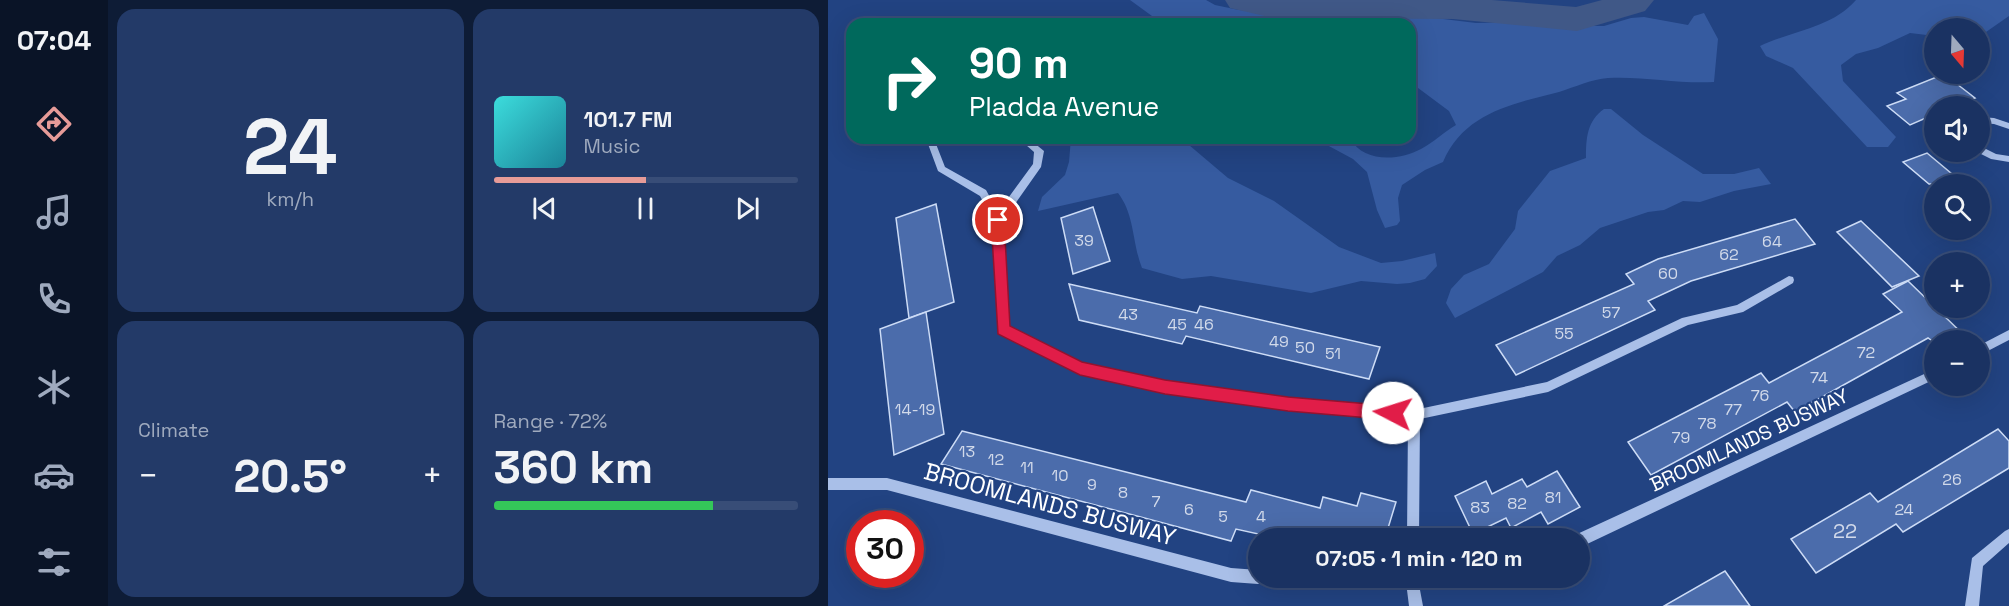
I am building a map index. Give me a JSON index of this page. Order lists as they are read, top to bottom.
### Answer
{
  "streets": {
    "street": ["BROOMLANDS BUSWAY"]
  },
  "house_numbers": [
    "39",
    "64",
    "62",
    "60",
    "57",
    "43",
    "45",
    "46",
    "55",
    "49",
    "50",
    "72",
    "51",
    "74",
    "76",
    "14-19",
    "77",
    "78",
    "79",
    "13",
    "12",
    "11",
    "10",
    "26",
    "9",
    "8",
    "81",
    "7",
    "82",
    "83",
    "6",
    "24",
    "5",
    "4",
    "22"
  ],
  "north": "bottom",
  "page": {
    "tabs": "07:04",
    "tile": [
      ["24", "km/h"],
      "Climate",
      ["Range · 72%", "360 km"]
    ],
    "map_buttons": ["+", "−"],
    "turn": ["90 m", "Pladda Avenue"],
    "song": ["101.7 FM", "Music"],
    "heat": ["−", "20.5°", "+"],
    "limit": "30",
    "trip": "07:05 · 1 min · 120 m"
  }
}
